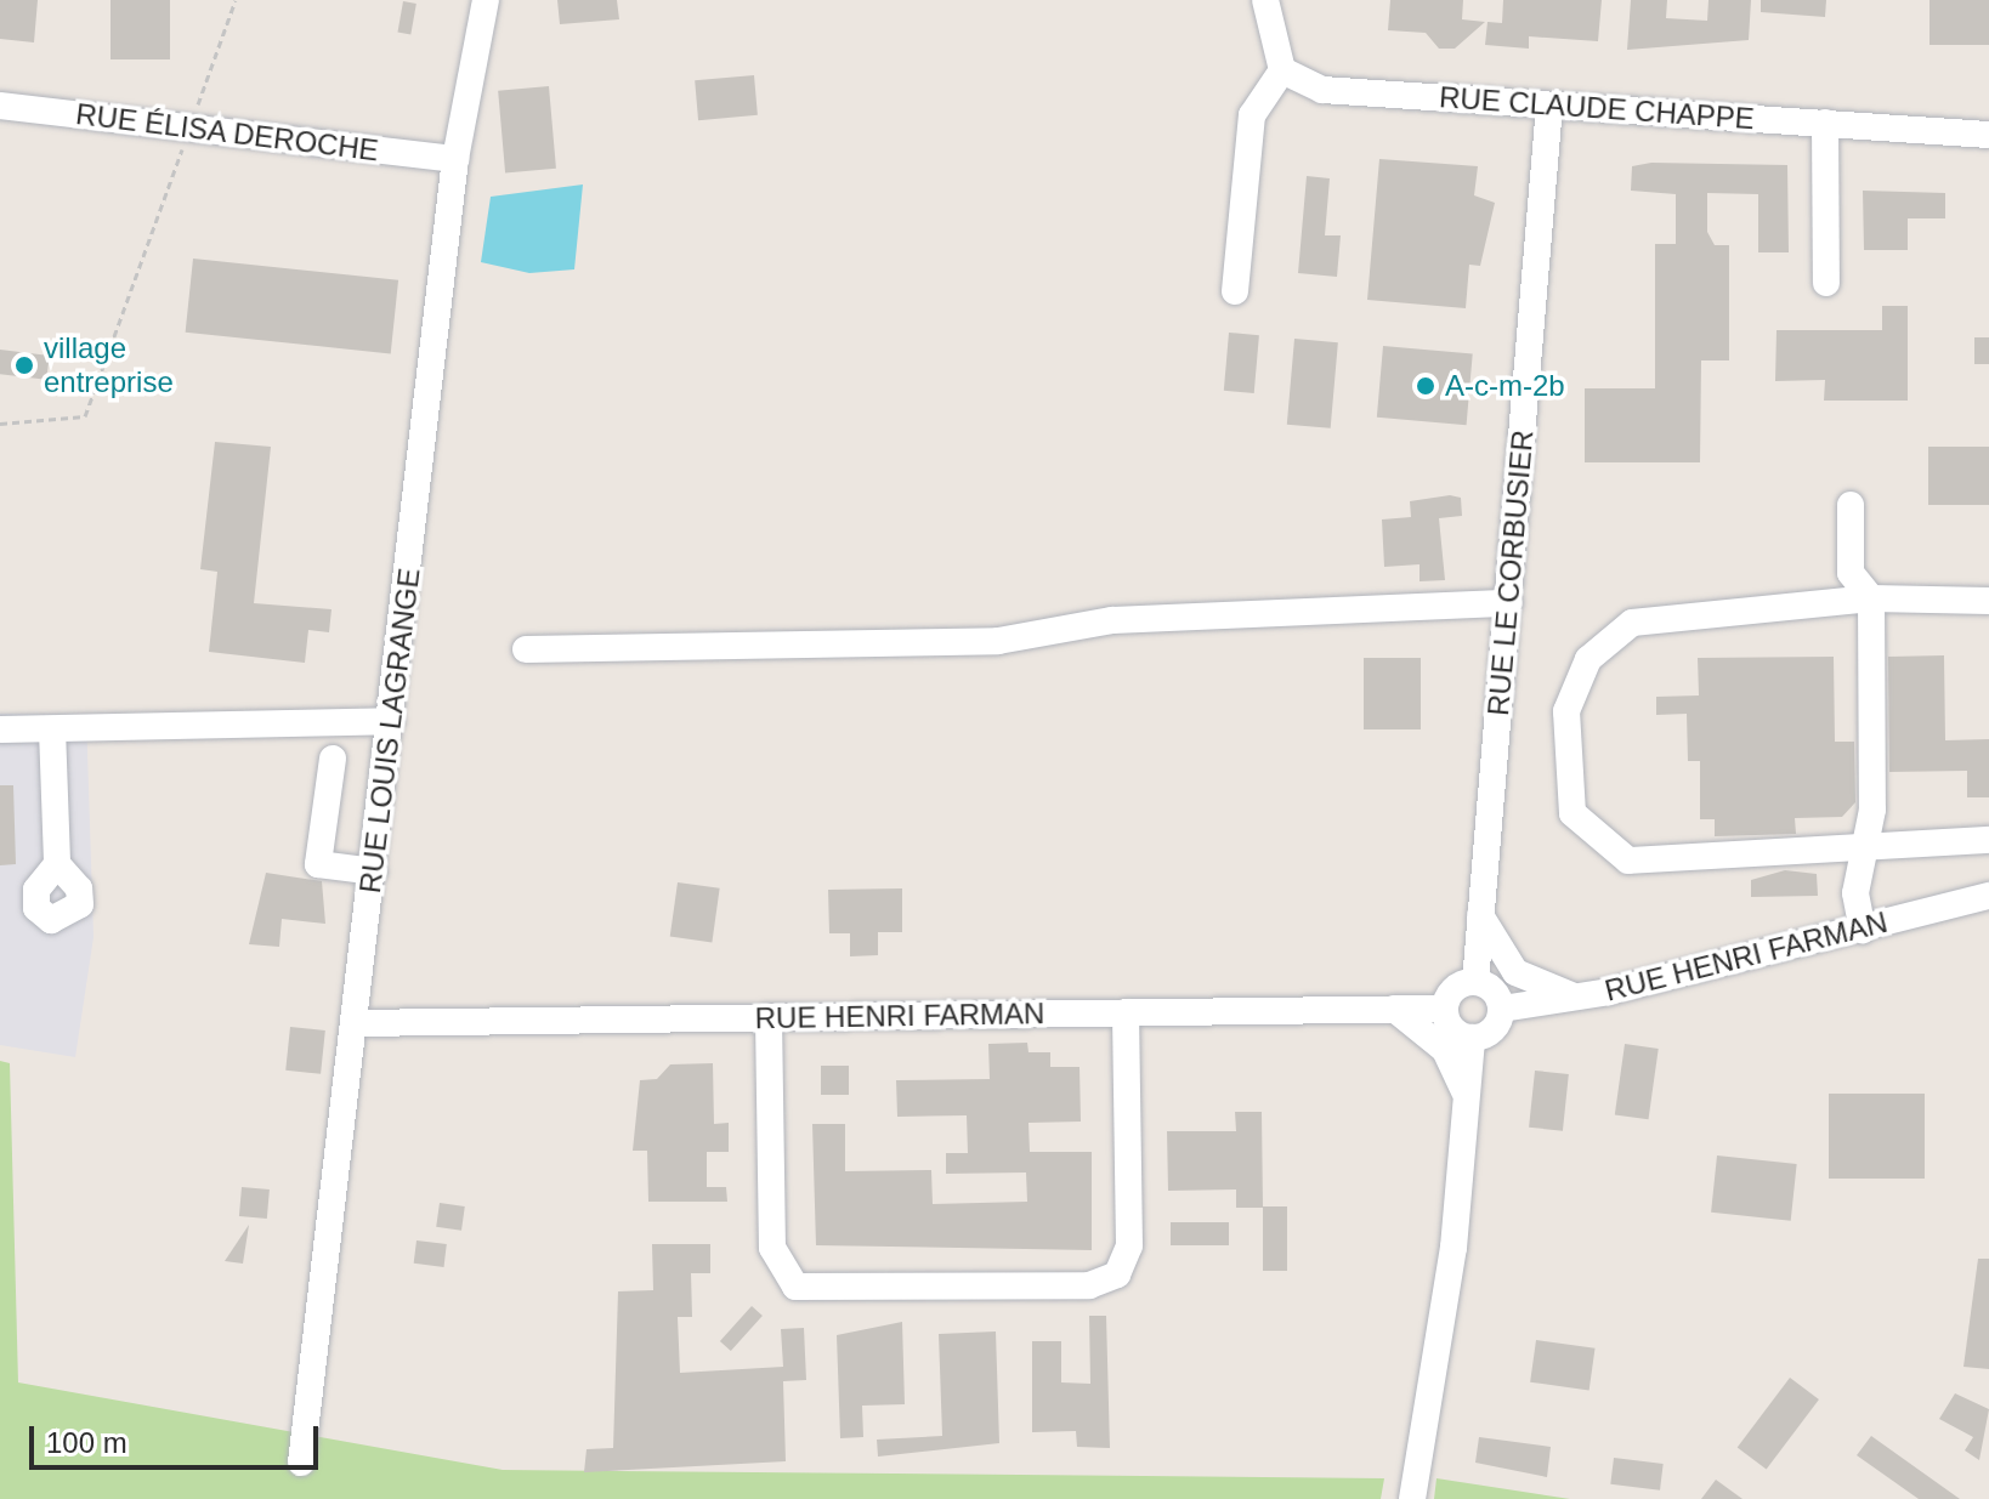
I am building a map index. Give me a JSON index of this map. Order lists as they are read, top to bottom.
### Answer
{
  "streets": {
    "street": [
      "RUE CLAUDE CHAPPE",
      "RUE ÉLISA DEROCHE",
      "RUE LE CORBUSIER",
      "RUE LOUIS LAGRANGE",
      "RUE HENRI FARMAN"
    ]
  },
  "crossings": [
    ["RUE CLAUDE CHAPPE", "RUE LE CORBUSIER"],
    ["RUE ÉLISA DEROCHE", "RUE LOUIS LAGRANGE"],
    ["RUE LE CORBUSIER", "RUE HENRI FARMAN"],
    ["RUE LOUIS LAGRANGE", "RUE HENRI FARMAN"]
  ],
  "places": ["village entreprise", "A-c-m-2b"],
  "scale_bar": "100 m"
}
